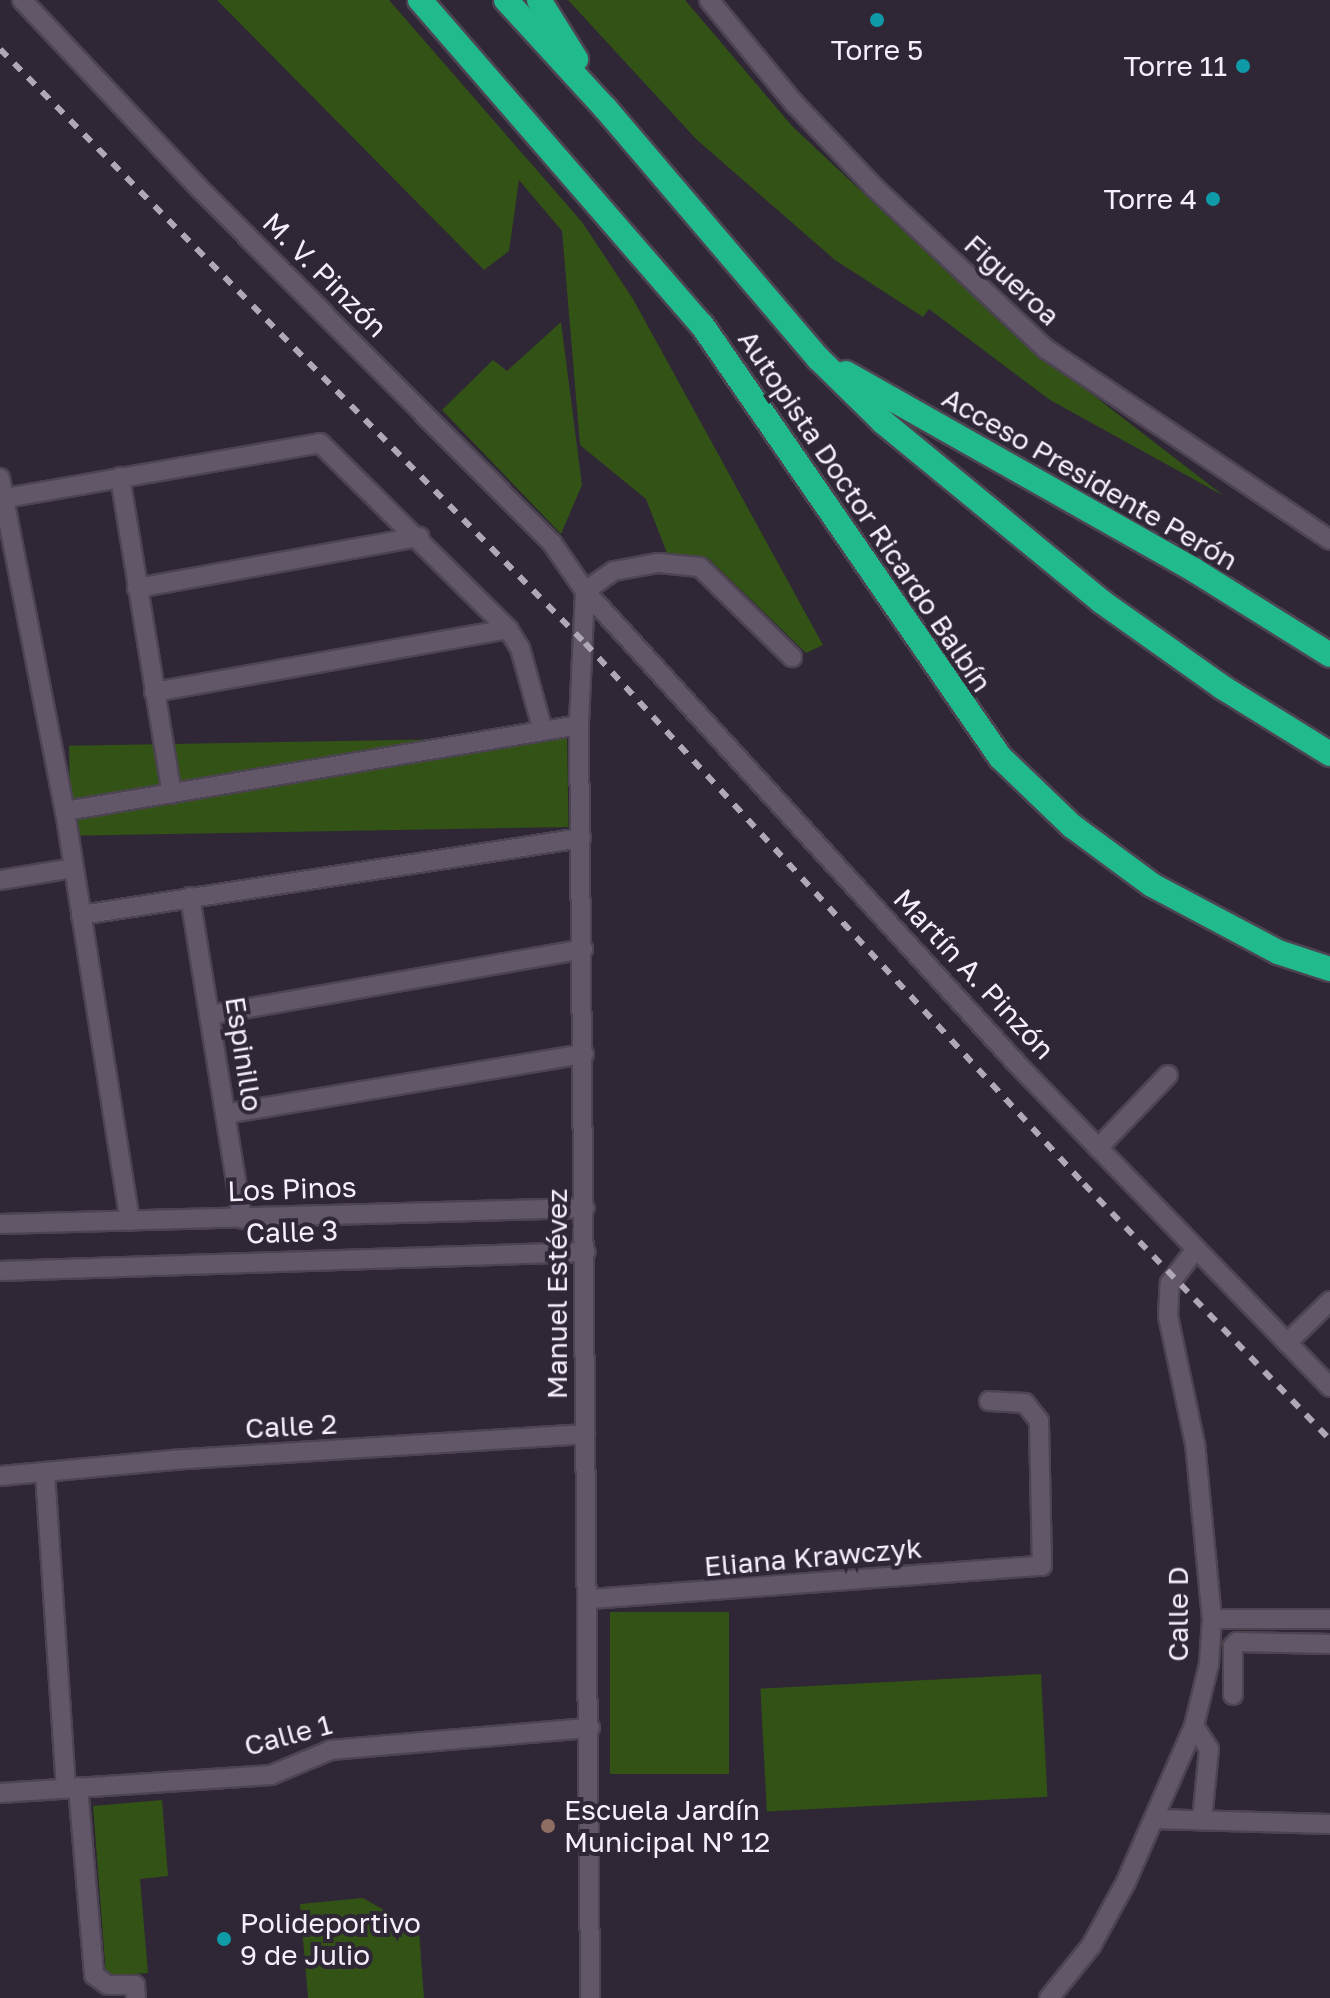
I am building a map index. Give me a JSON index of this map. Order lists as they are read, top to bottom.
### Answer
{
  "streets": {
    "highway": ["Acceso Presidente Perón", "Autopista Doctor Ricardo Balbín"],
    "street": [
      "M. V. Pinzón",
      "Figueroa",
      "Martín A. Pinzón",
      "Espinillo",
      "Los Pinos",
      "Calle 3",
      "Manuel Estévez",
      "Calle 2",
      "Eliana Krawczyk",
      "Calle D",
      "Calle 1"
    ]
  },
  "crossings": [
    ["M. V. Pinzón", "Martín A. Pinzón"],
    ["M. V. Pinzón", "Manuel Estévez"],
    ["Acceso Presidente Perón", "Autopista Doctor Ricardo Balbín"],
    ["Martín A. Pinzón", "Manuel Estévez"],
    ["Martín A. Pinzón", "Calle D"],
    ["Espinillo", "Los Pinos"],
    ["Los Pinos", "Manuel Estévez"],
    ["Calle 3", "Manuel Estévez"],
    ["Manuel Estévez", "Calle 2"],
    ["Manuel Estévez", "Eliana Krawczyk"],
    ["Manuel Estévez", "Calle 1"]
  ],
  "places": [
    "Torre 5",
    "Torre 11",
    "Torre 4",
    "Escuela Jardín Municipal Nº 12",
    "Polideportivo 9 de Julio"
  ]
}
